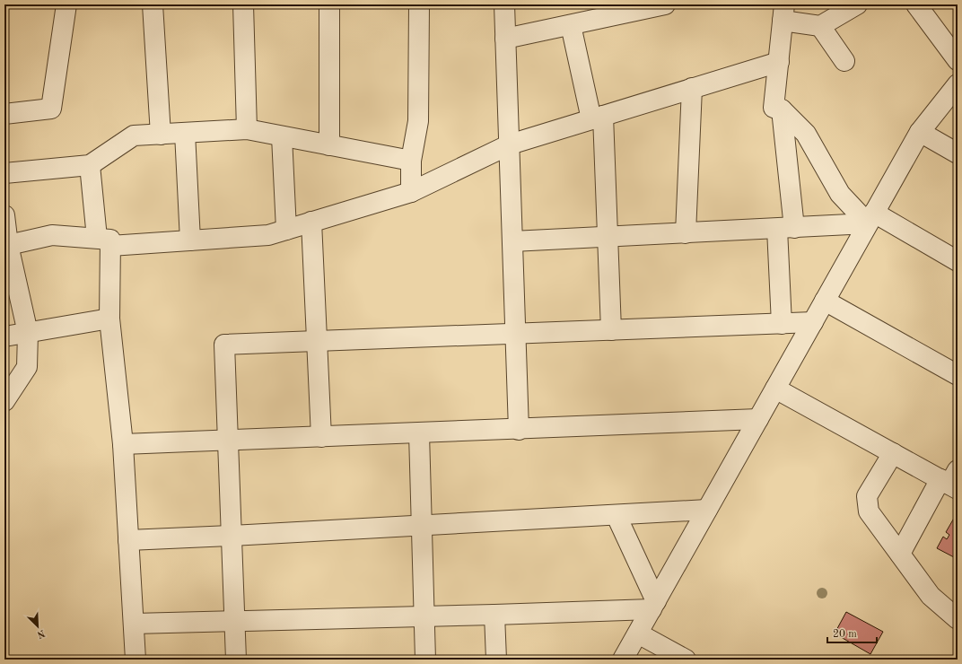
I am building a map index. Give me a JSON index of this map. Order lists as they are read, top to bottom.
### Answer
{
  "scale_bar": "20 m",
  "north": "bottom right"
}
